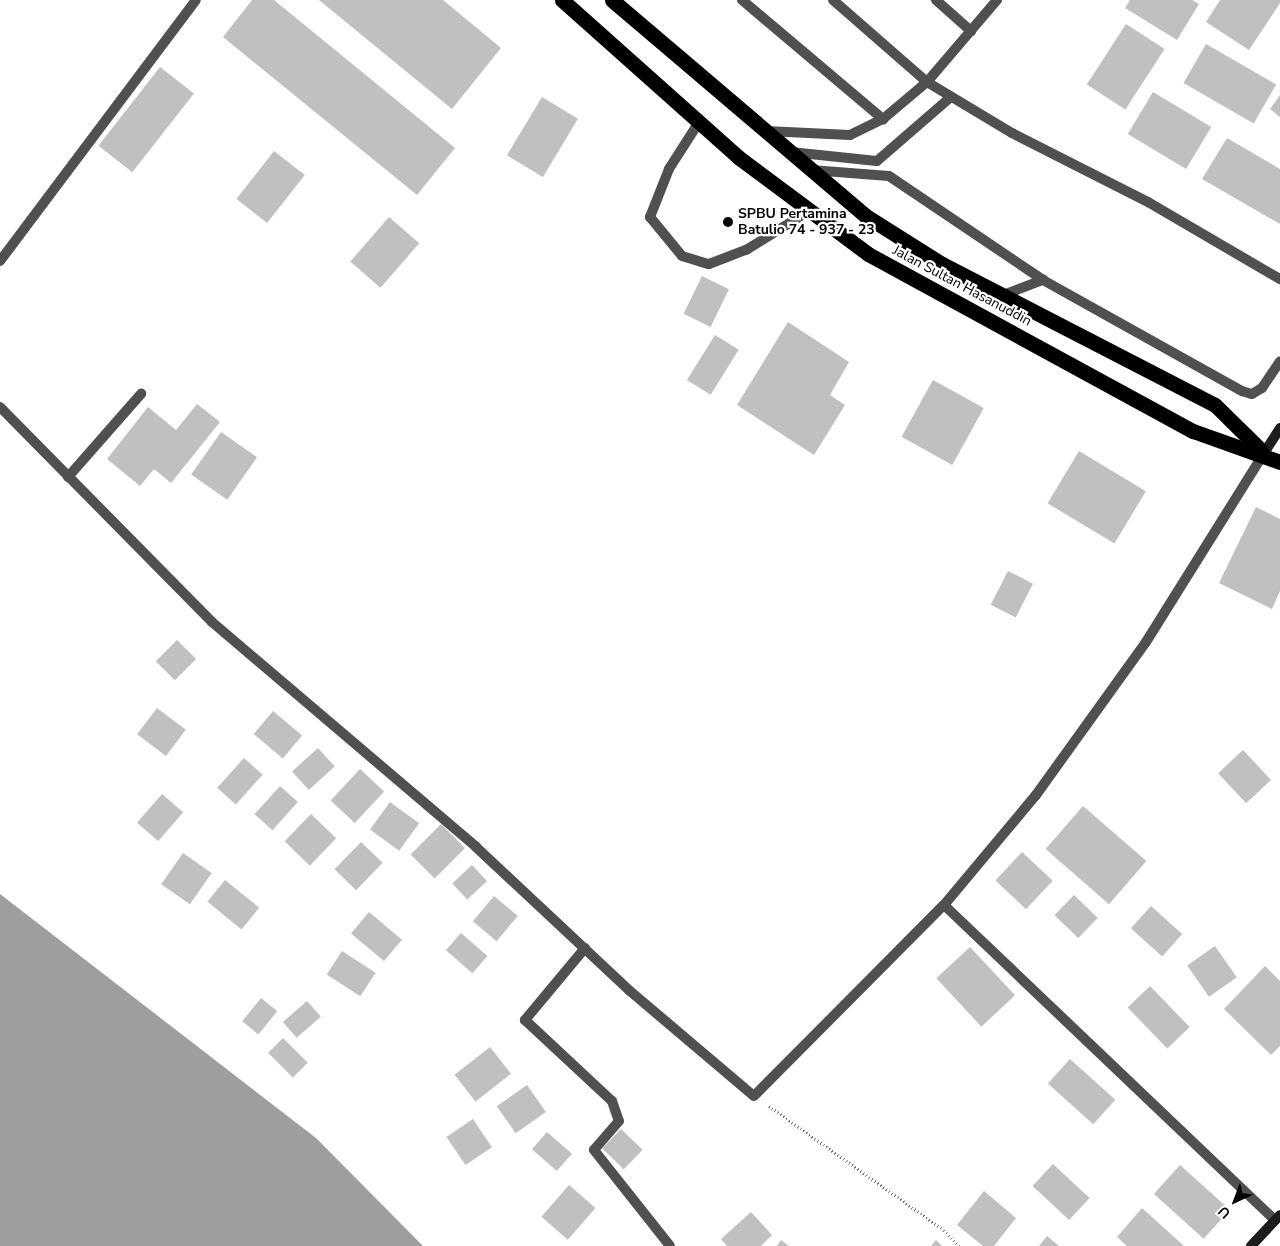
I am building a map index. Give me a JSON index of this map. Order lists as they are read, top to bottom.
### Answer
{
  "streets": {
    "highway": ["Jalan Sultan Hasanuddin"]
  },
  "places": ["SPBU Pertamina Batulio 74 - 937 - 23"],
  "north": "bottom left"
}
